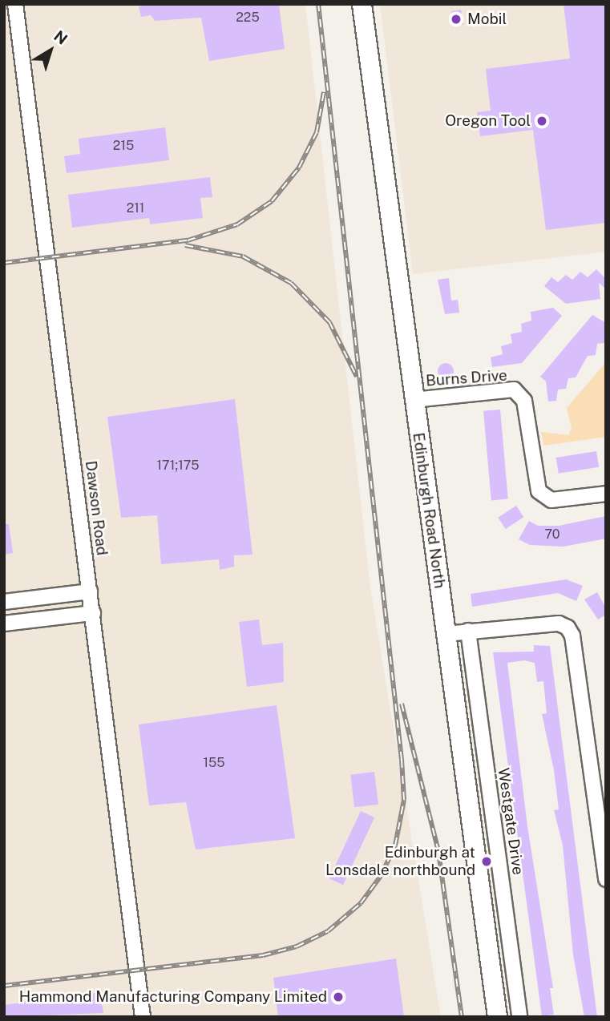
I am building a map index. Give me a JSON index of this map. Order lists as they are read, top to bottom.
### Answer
{
  "streets": {
    "main road": ["Edinburgh Road North"],
    "street": ["Burns Drive", "Dawson Road", "Westgate Drive"]
  },
  "crossings": [
    ["Burns Drive", "Edinburgh Road North"]
  ],
  "places": [
    "Mobil",
    "Oregon Tool",
    "Edinburgh at Lonsdale northbound",
    "Hammond Manufacturing Company Limited"
  ],
  "house_numbers": [
    "225",
    "215",
    "211",
    "171;175",
    "70",
    "155"
  ],
  "north": "top right"
}
